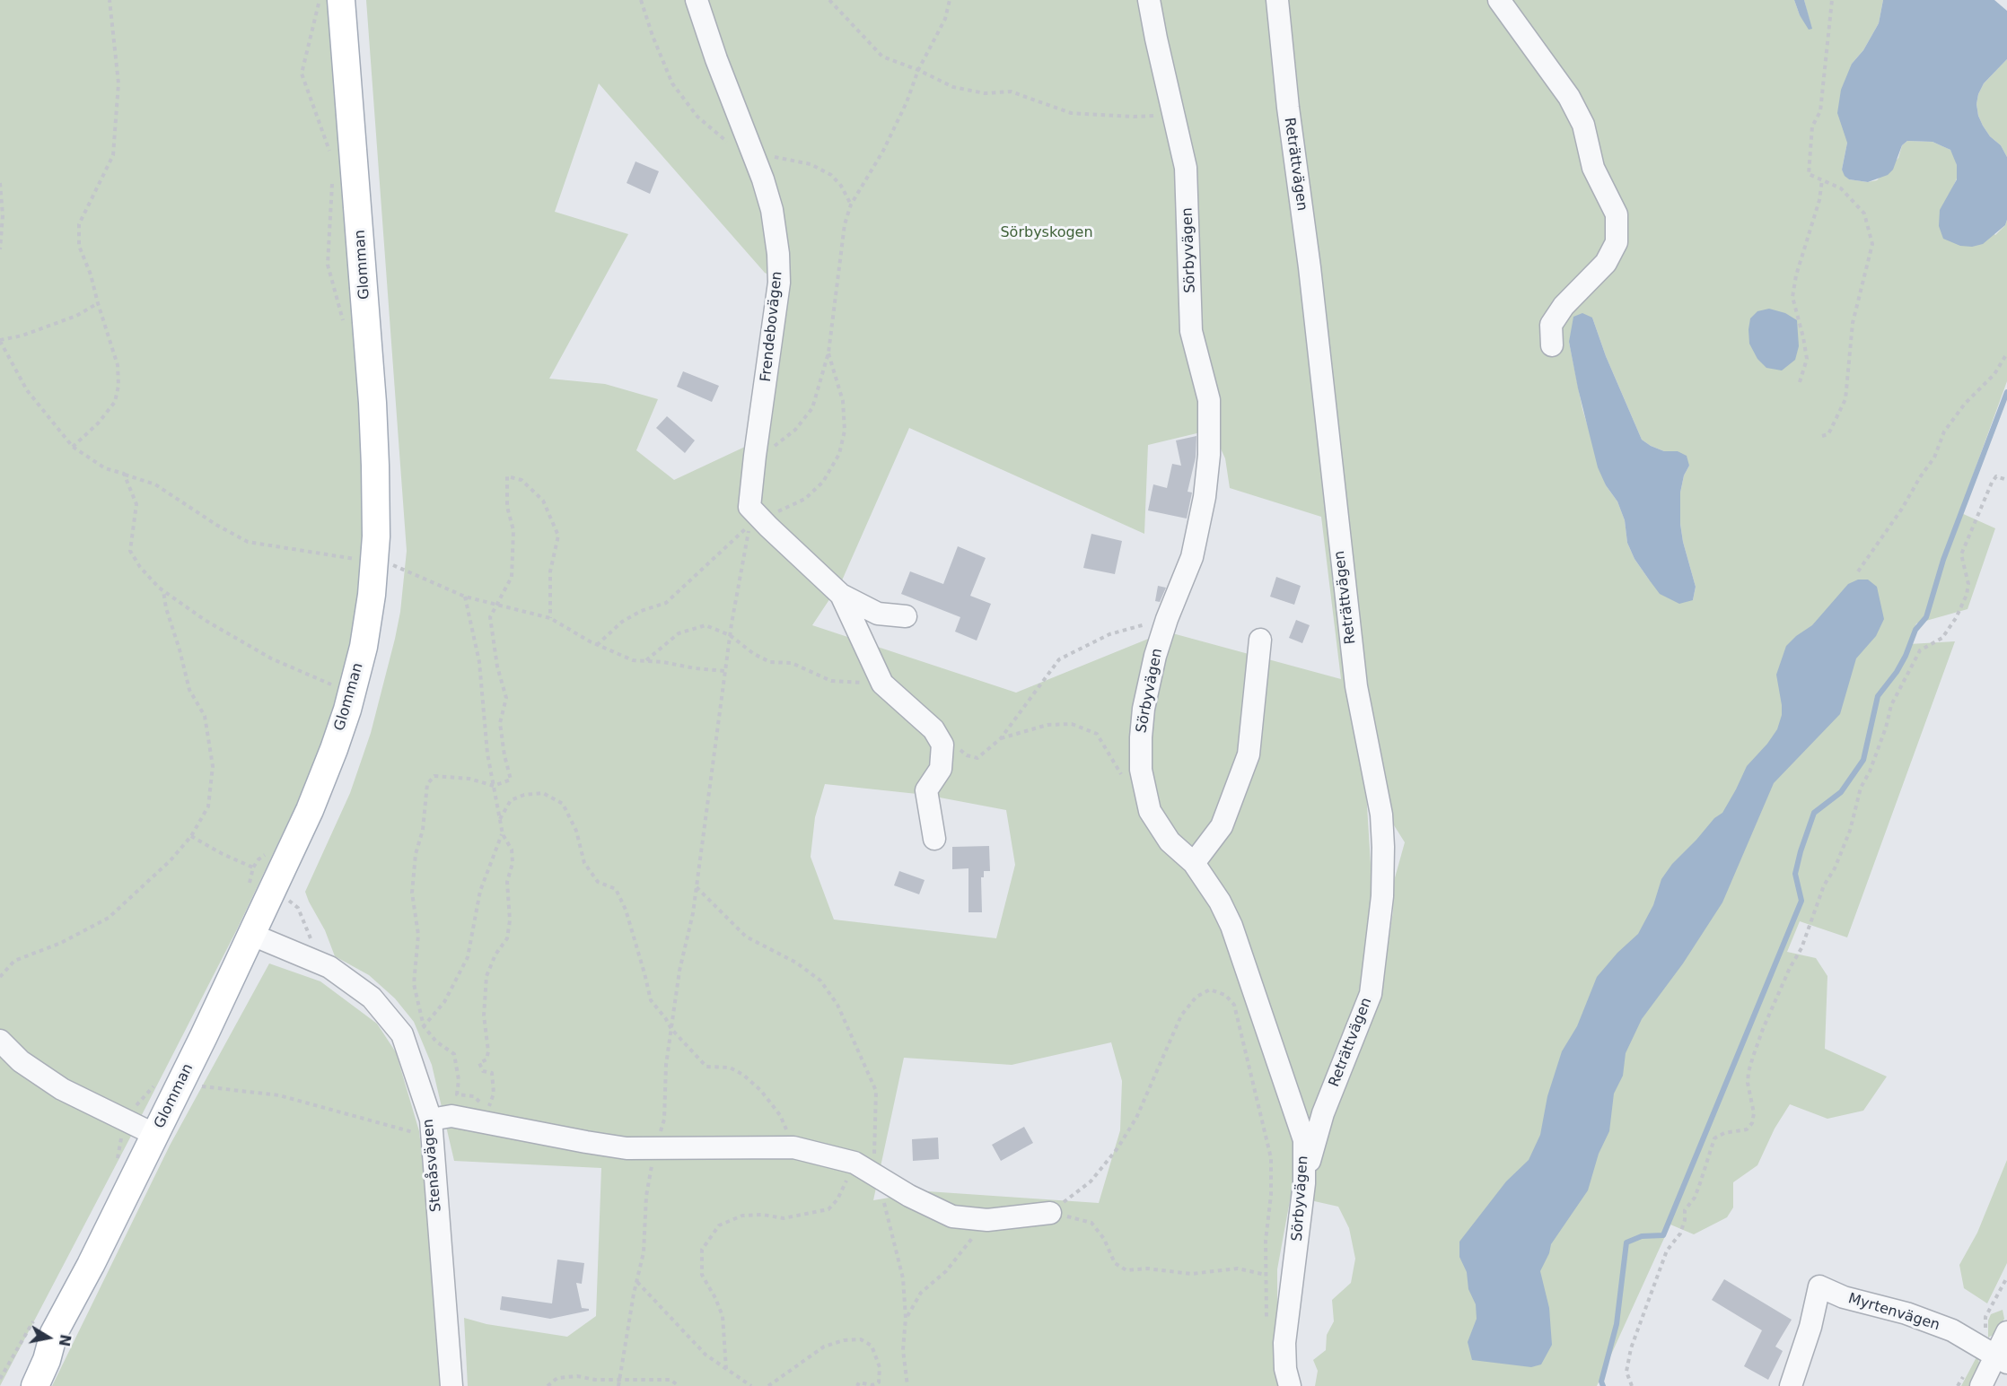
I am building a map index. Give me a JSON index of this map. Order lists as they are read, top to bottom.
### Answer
{
  "streets": {
    "main road": ["Glomman"],
    "street": [
      "Reträttvägen",
      "Sörbyvägen",
      "Frendebovägen",
      "Stenåsvägen",
      "Myrtenvägen"
    ]
  },
  "crossings": [
    ["Reträttvägen", "Sörbyvägen"],
    ["Glomman", "Stenåsvägen"]
  ],
  "parks": ["Sörbyskogen"],
  "north": "right"
}
